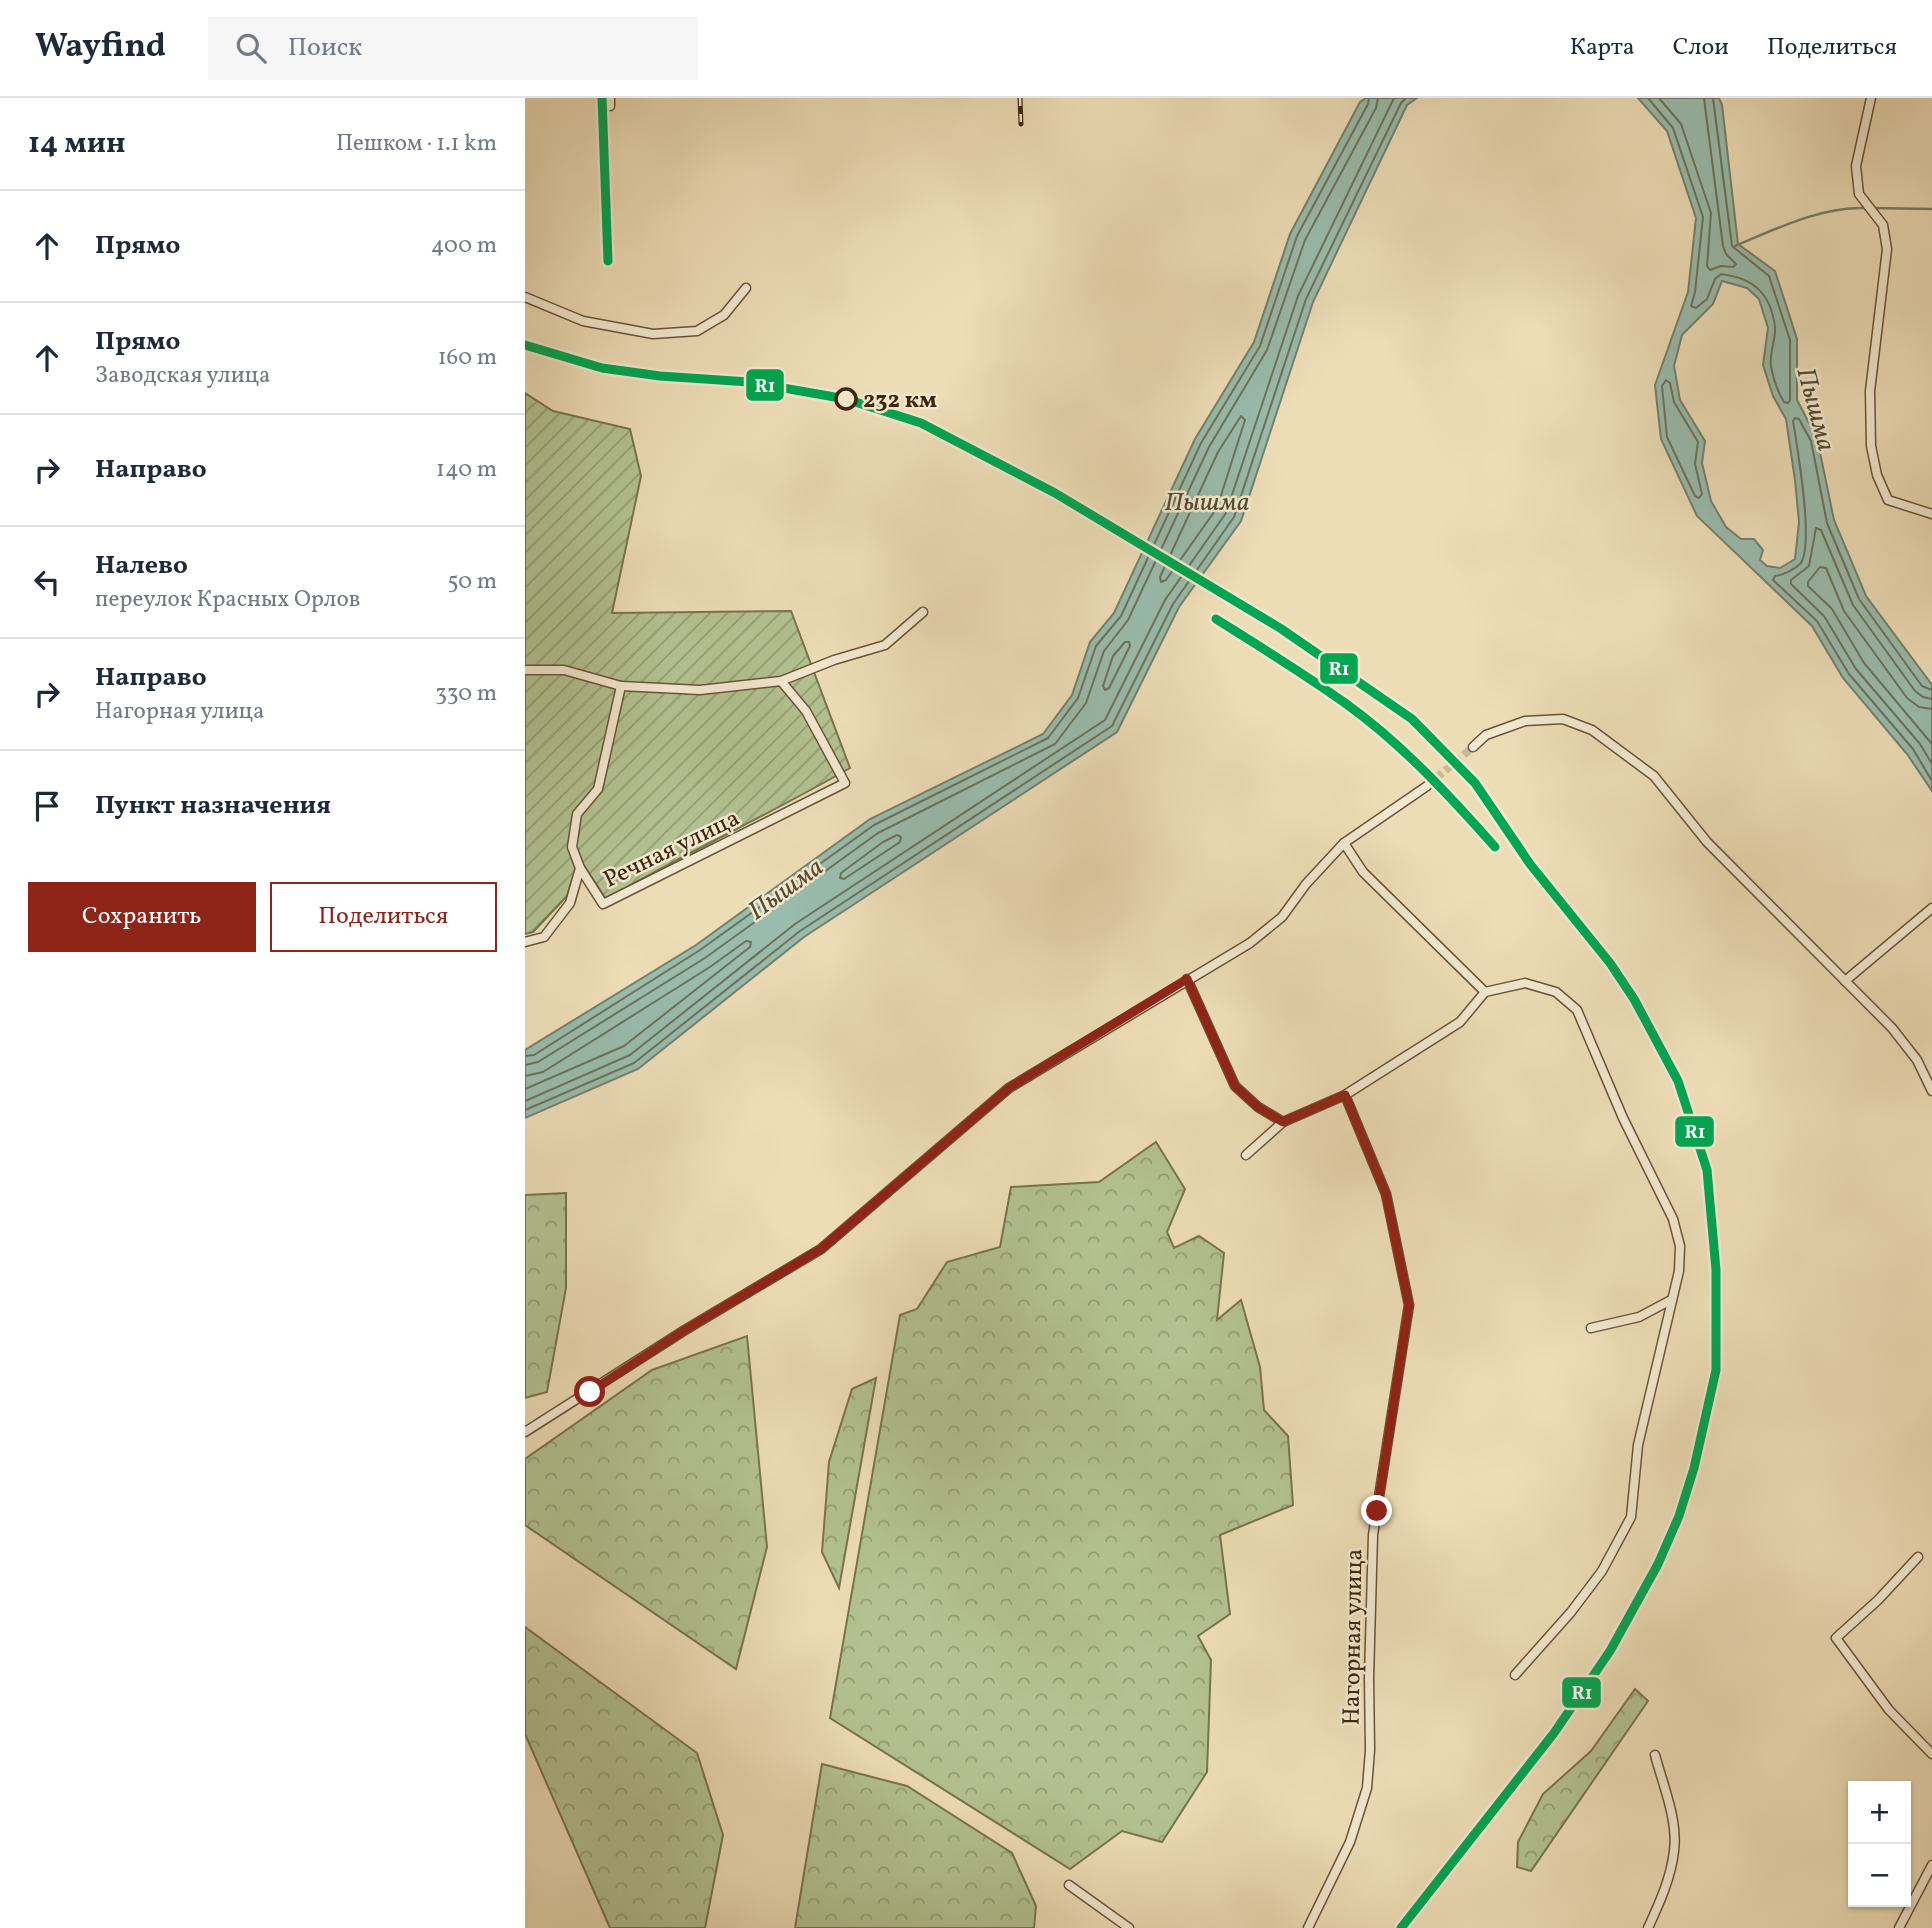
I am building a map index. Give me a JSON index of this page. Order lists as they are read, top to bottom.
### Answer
{
  "streets": {
    "street": ["Речная улица", "Нагорная улица"]
  },
  "water": ["Пышма"],
  "places": ["232 км"],
  "lines": ["transit line R1"],
  "page": {
    "header": "Wayfind",
    "search": "Поиск",
    "nav": ["Карта", "Слои", "Поделиться"],
    "heading": ["14 мин", "Пешком · 1.1 km"],
    "list": [
      ["Прямо", "400 m"],
      ["Прямо", "Заводская улица", "160 m"],
      ["Направо", "140 m"],
      ["Налево", "переулок Красных Орлов", "50 m"],
      ["Направо", "Нагорная улица", "330 m"],
      "Пункт назначения"
    ],
    "buttons": ["Сохранить", "Поделиться"],
    "map_buttons": ["+", "−"]
  }
}
